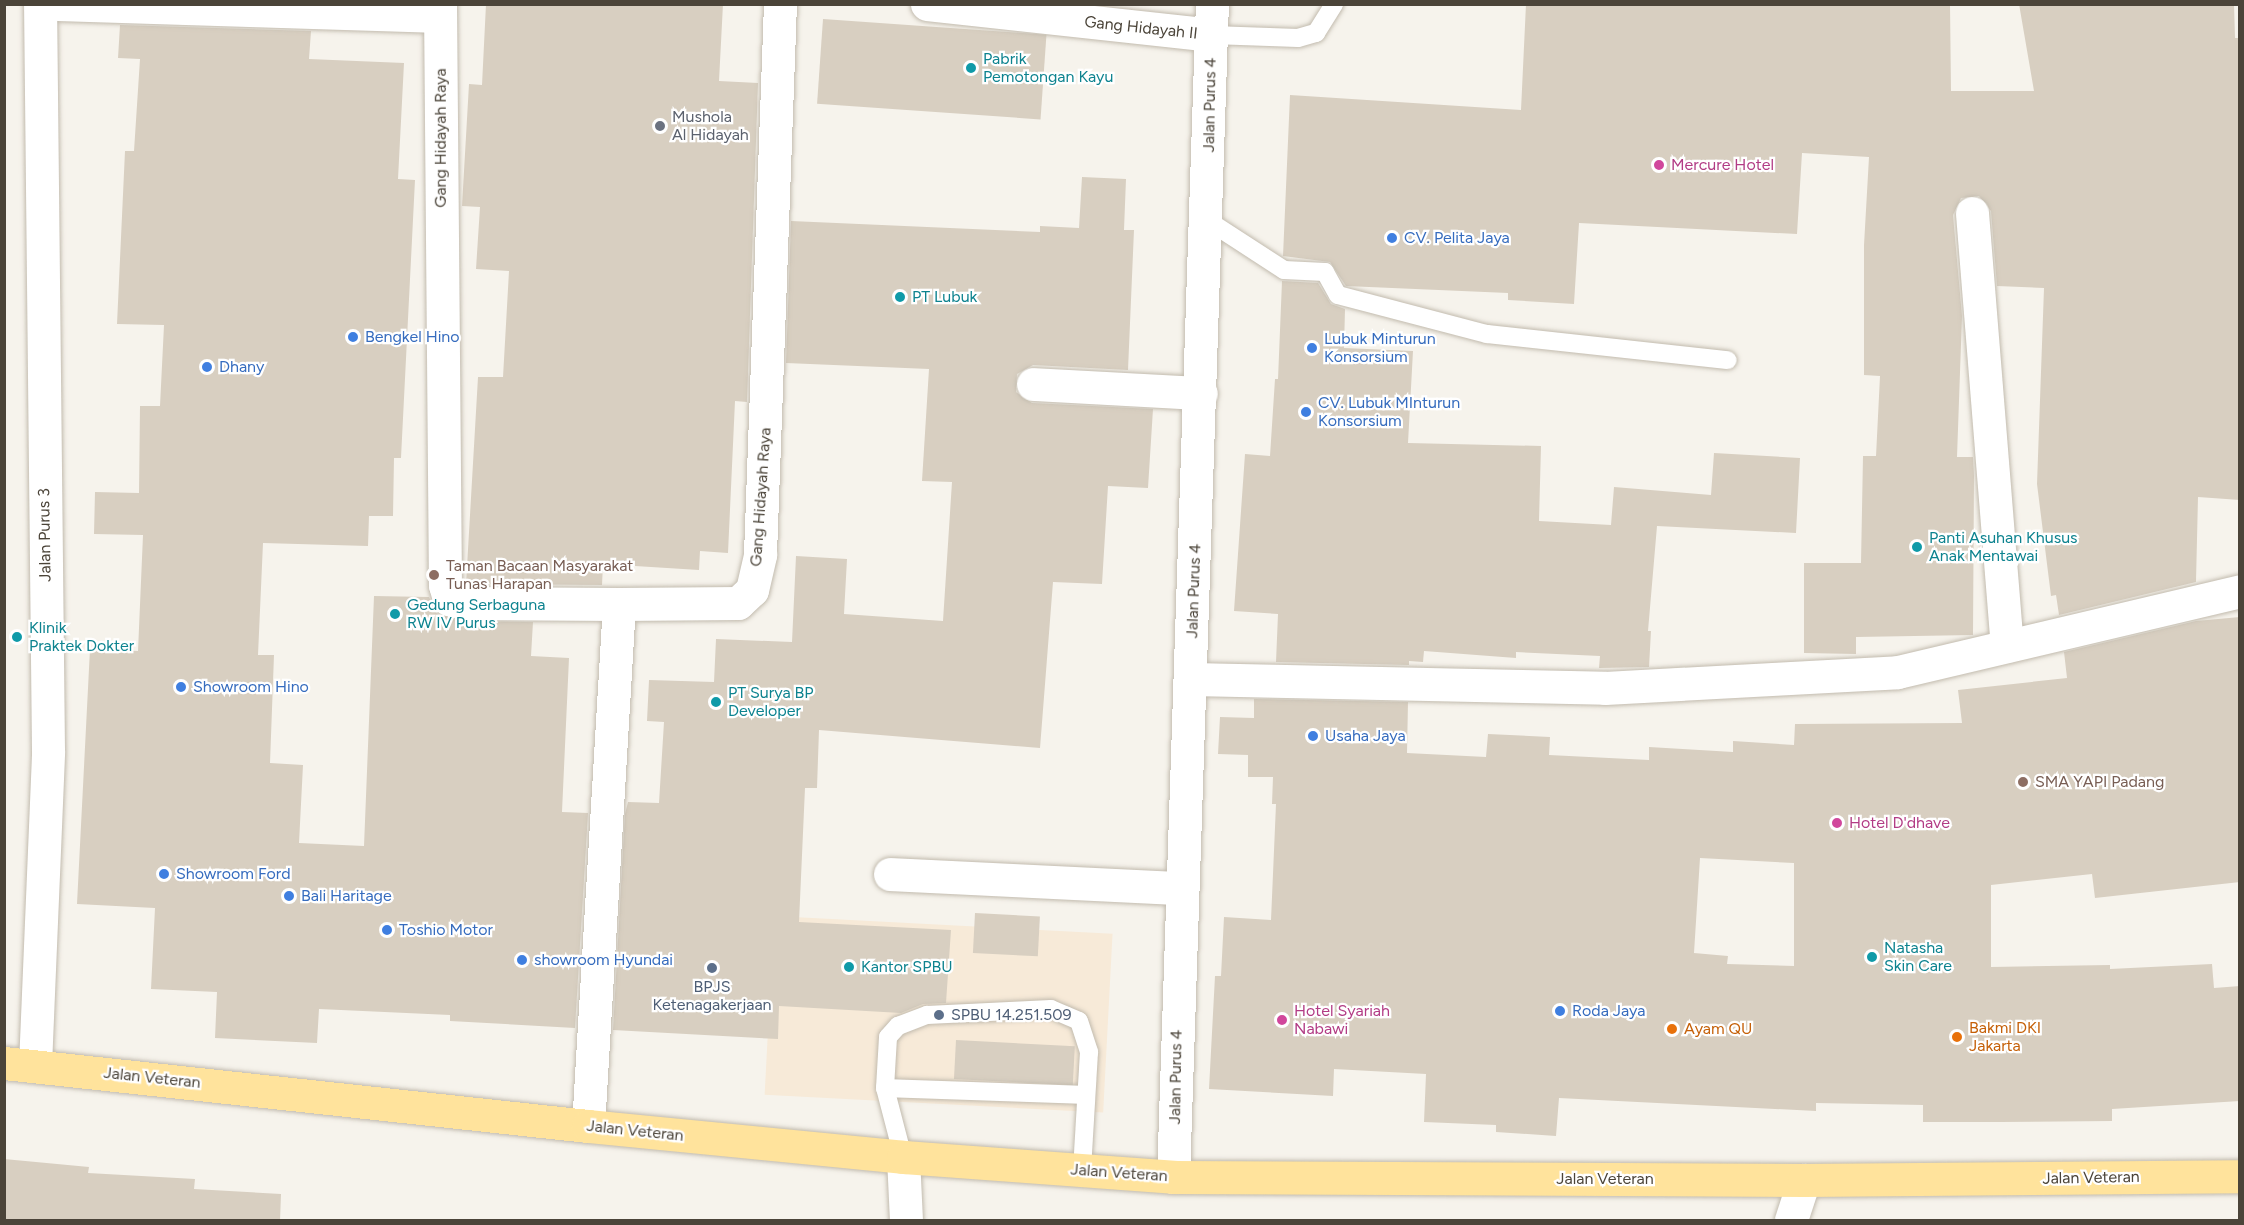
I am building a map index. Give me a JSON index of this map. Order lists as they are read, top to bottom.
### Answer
{
  "streets": {
    "main road": ["Jalan Veteran"],
    "street": [
      "Gang Hidayah II",
      "Jalan Purus 4",
      "Gang Hidayah Raya",
      "Jalan Purus 3"
    ]
  },
  "crossings": [
    ["Gang Hidayah II", "Jalan Purus 4"],
    ["Jalan Purus 4", "Jalan Veteran"],
    ["Jalan Purus 3", "Jalan Veteran"]
  ],
  "places": [
    "Pabrik Pemotongan Kayu",
    "Mushola Al Hidayah",
    "Mercure Hotel",
    "CV. Pelita Jaya",
    "PT Lubuk",
    "Bengkel Hino",
    "Lubuk Minturun Konsorsium",
    "Dhany",
    "CV. Lubuk MInturun Konsorsium",
    "Panti Asuhan Khusus Anak Mentawai",
    "Taman Bacaan Masyarakat Tunas Harapan",
    "Gedung Serbaguna RW IV Purus",
    "Klinik Praktek Dokter",
    "Showroom Hino",
    "PT Surya BP Developer",
    "Usaha Jaya",
    "SMA YAPI Padang",
    "Hotel D'dhave",
    "Showroom Ford",
    "Bali Haritage",
    "Toshio Motor",
    "Natasha Skin Care",
    "showroom Hyundai",
    "Kantor SPBU",
    "BPJS Ketenagakerjaan",
    "Roda Jaya",
    "SPBU 14.251.509",
    "Hotel Syariah Nabawi",
    "Ayam QU",
    "Bakmi DKI Jakarta"
  ]
}
